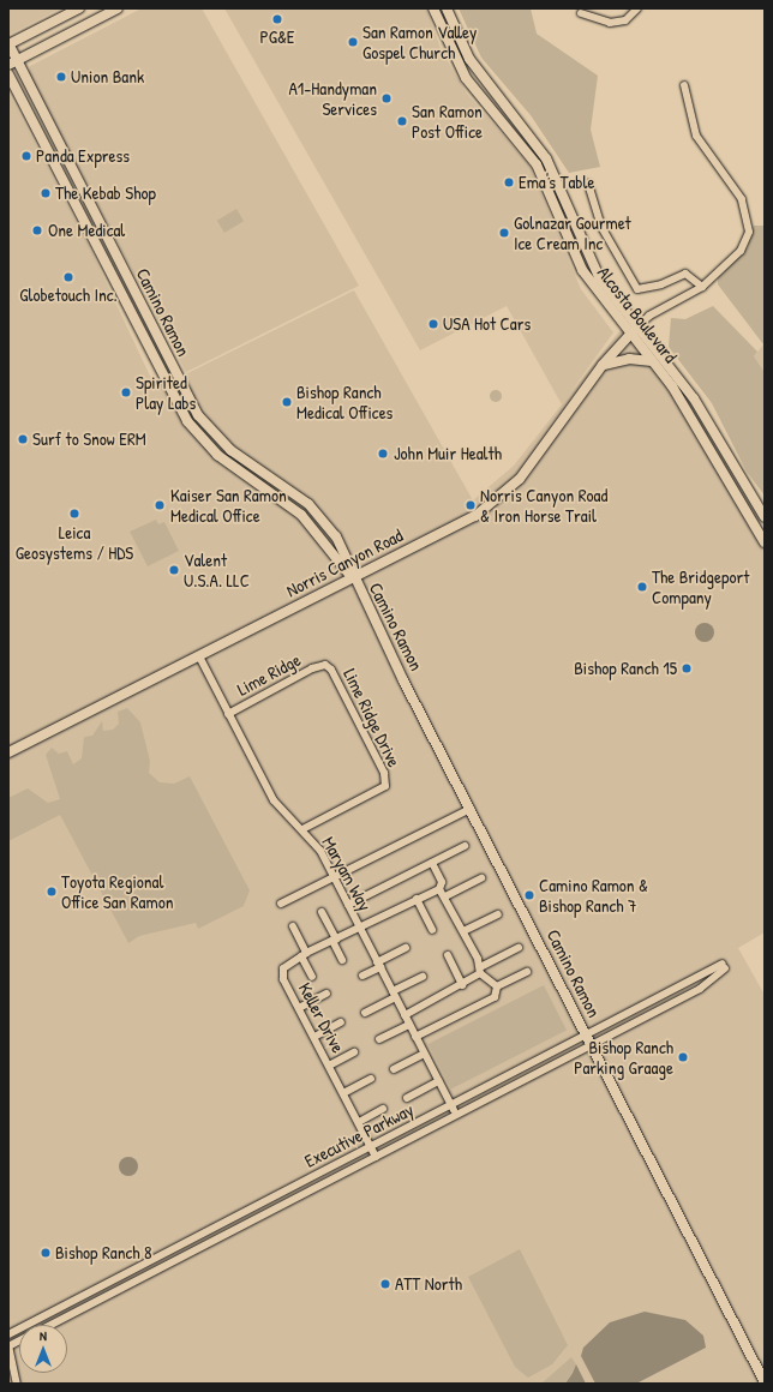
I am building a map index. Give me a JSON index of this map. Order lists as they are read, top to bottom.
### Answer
{
  "streets": {
    "main road": ["Camino Ramon", "Alcosta Boulevard", "Norris Canyon Road"],
    "street": [
      "Lime Ridge",
      "Lime Ridge Drive",
      "Maryam Way",
      "Keller Drive",
      "Executive Parkway"
    ]
  },
  "crossings": [
    ["Camino Ramon", "Norris Canyon Road"],
    ["Camino Ramon", "Executive Parkway"],
    ["Alcosta Boulevard", "Norris Canyon Road"],
    ["Norris Canyon Road", "Maryam Way"],
    ["Lime Ridge", "Lime Ridge Drive"],
    ["Lime Ridge", "Maryam Way"],
    ["Lime Ridge Drive", "Maryam Way"],
    ["Maryam Way", "Keller Drive"],
    ["Maryam Way", "Executive Parkway"],
    ["Keller Drive", "Executive Parkway"]
  ],
  "places": [
    "PG&E",
    "San Ramon Valley Gospel Church",
    "Union Bank",
    "A1-Handyman Services",
    "San Ramon Post Office",
    "Panda Express",
    "Ema's Table",
    "The Kebab Shop",
    "One Medical",
    "Golnazar Gourmet Ice Cream Inc",
    "Globetouch Inc.",
    "USA Hot Cars",
    "Spirited Play Labs",
    "Bishop Ranch Medical Offices",
    "Surf to Snow ERM",
    "John Muir Health",
    "Kaiser San Ramon Medical Office",
    "Norris Canyon Road & Iron Horse Trail",
    "Leica Geosystems / HDS",
    "Valent U.S.A. LLC",
    "The Bridgeport Company",
    "Bishop Ranch 15",
    "Toyota Regional Office San Ramon",
    "Camino Ramon & Bishop Ranch 7",
    "Bishop Ranch Parking Graage",
    "Bishop Ranch 8",
    "ATT North"
  ],
  "north": "top"
}
